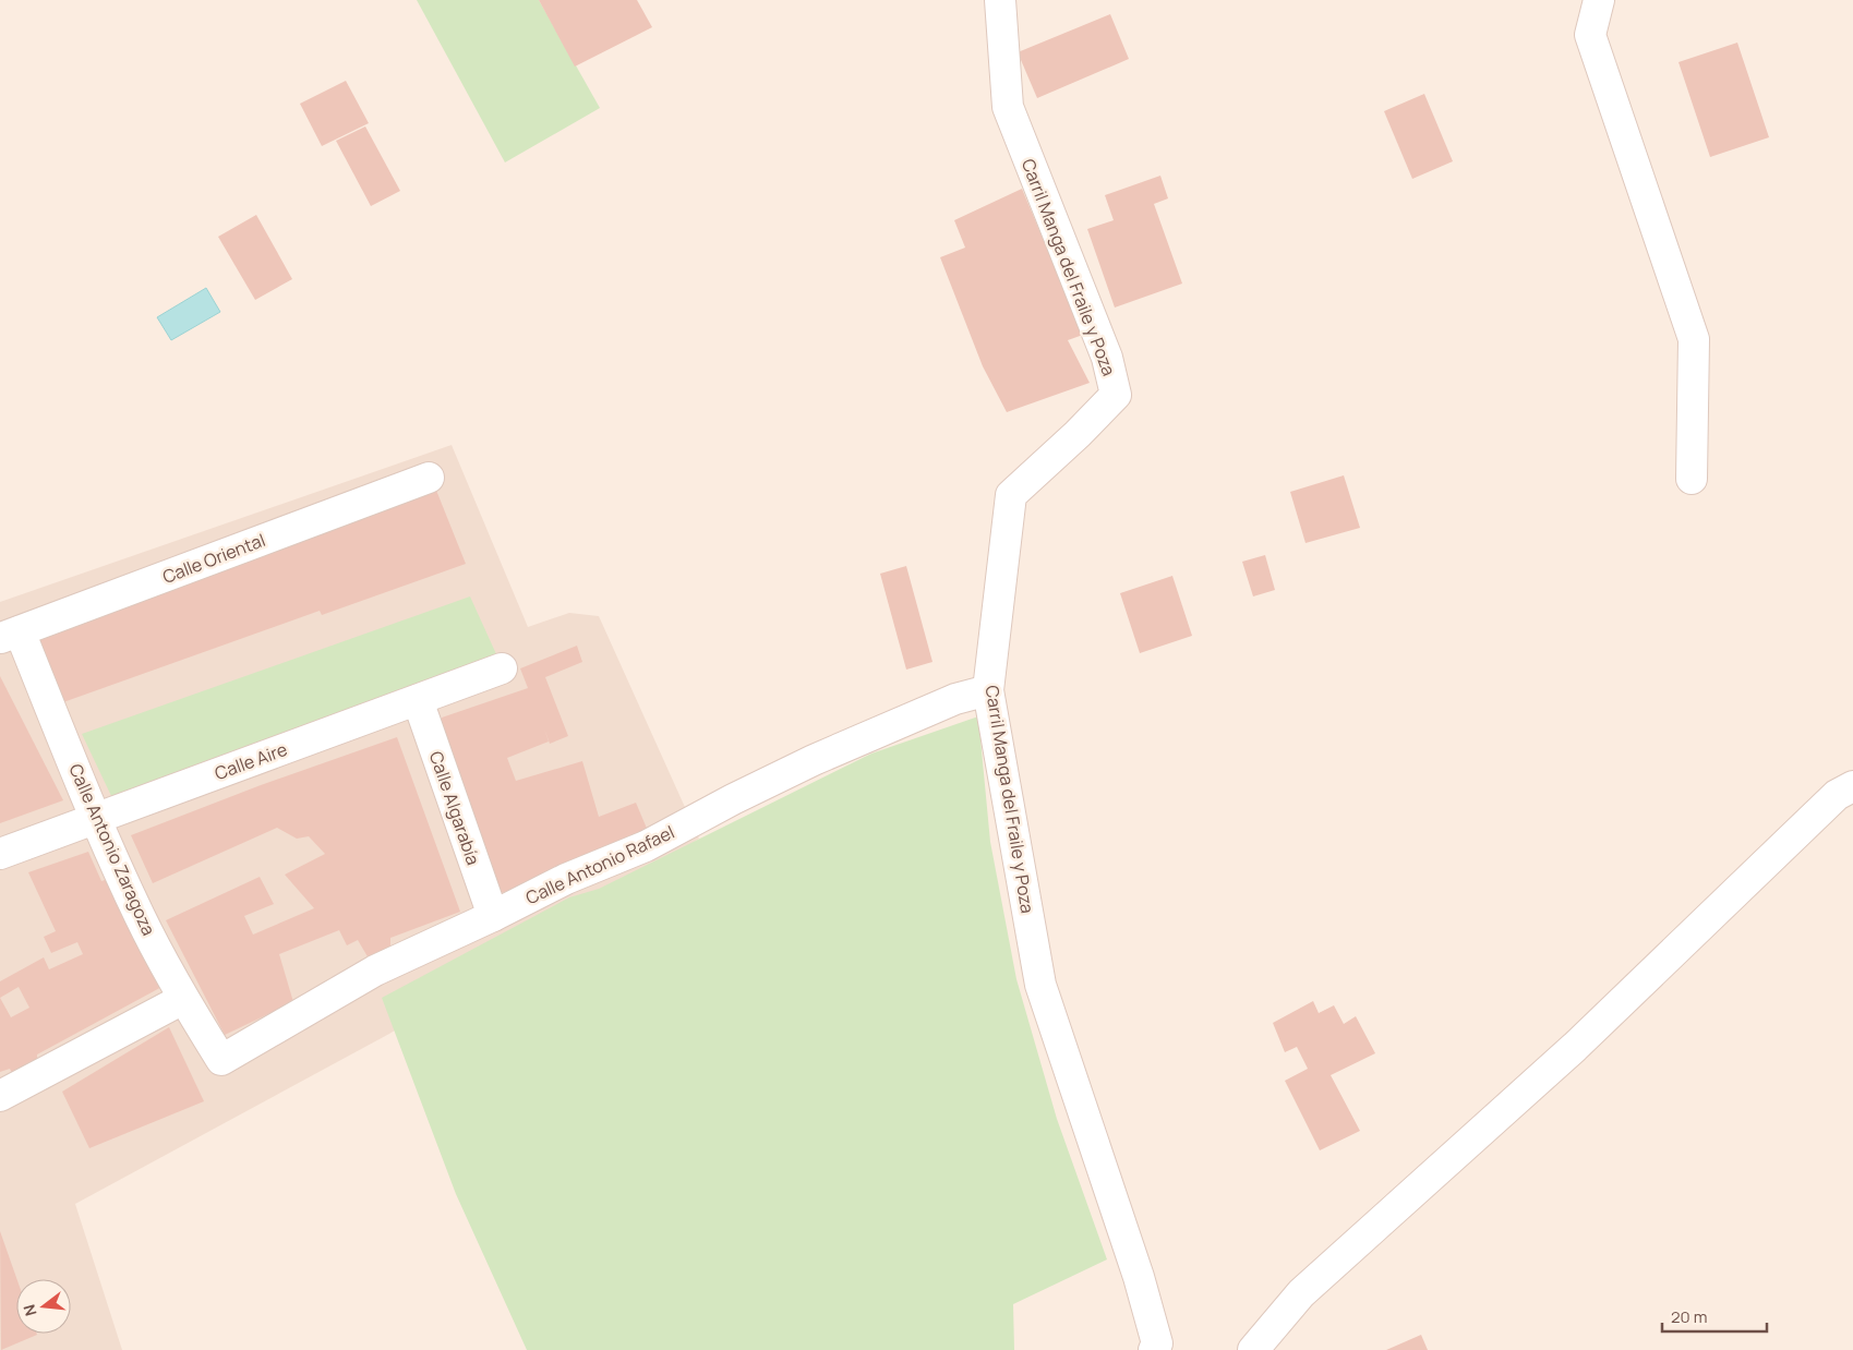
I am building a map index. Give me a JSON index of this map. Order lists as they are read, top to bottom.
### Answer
{
  "streets": {
    "street": [
      "Carril Manga del Fraile y Poza",
      "Calle Oriental",
      "Calle Aire",
      "Calle Algarabía",
      "Calle Antonio Zaragoza",
      "Calle Antonio Rafael"
    ]
  },
  "crossings": [
    ["Carril Manga del Fraile y Poza", "Calle Antonio Rafael"],
    ["Calle Oriental", "Calle Antonio Zaragoza"],
    ["Calle Aire", "Calle Algarabía"],
    ["Calle Aire", "Calle Antonio Zaragoza"],
    ["Calle Algarabía", "Calle Antonio Rafael"],
    ["Calle Antonio Zaragoza", "Calle Antonio Rafael"]
  ],
  "scale_bar": "20 m",
  "north": "left"
}
